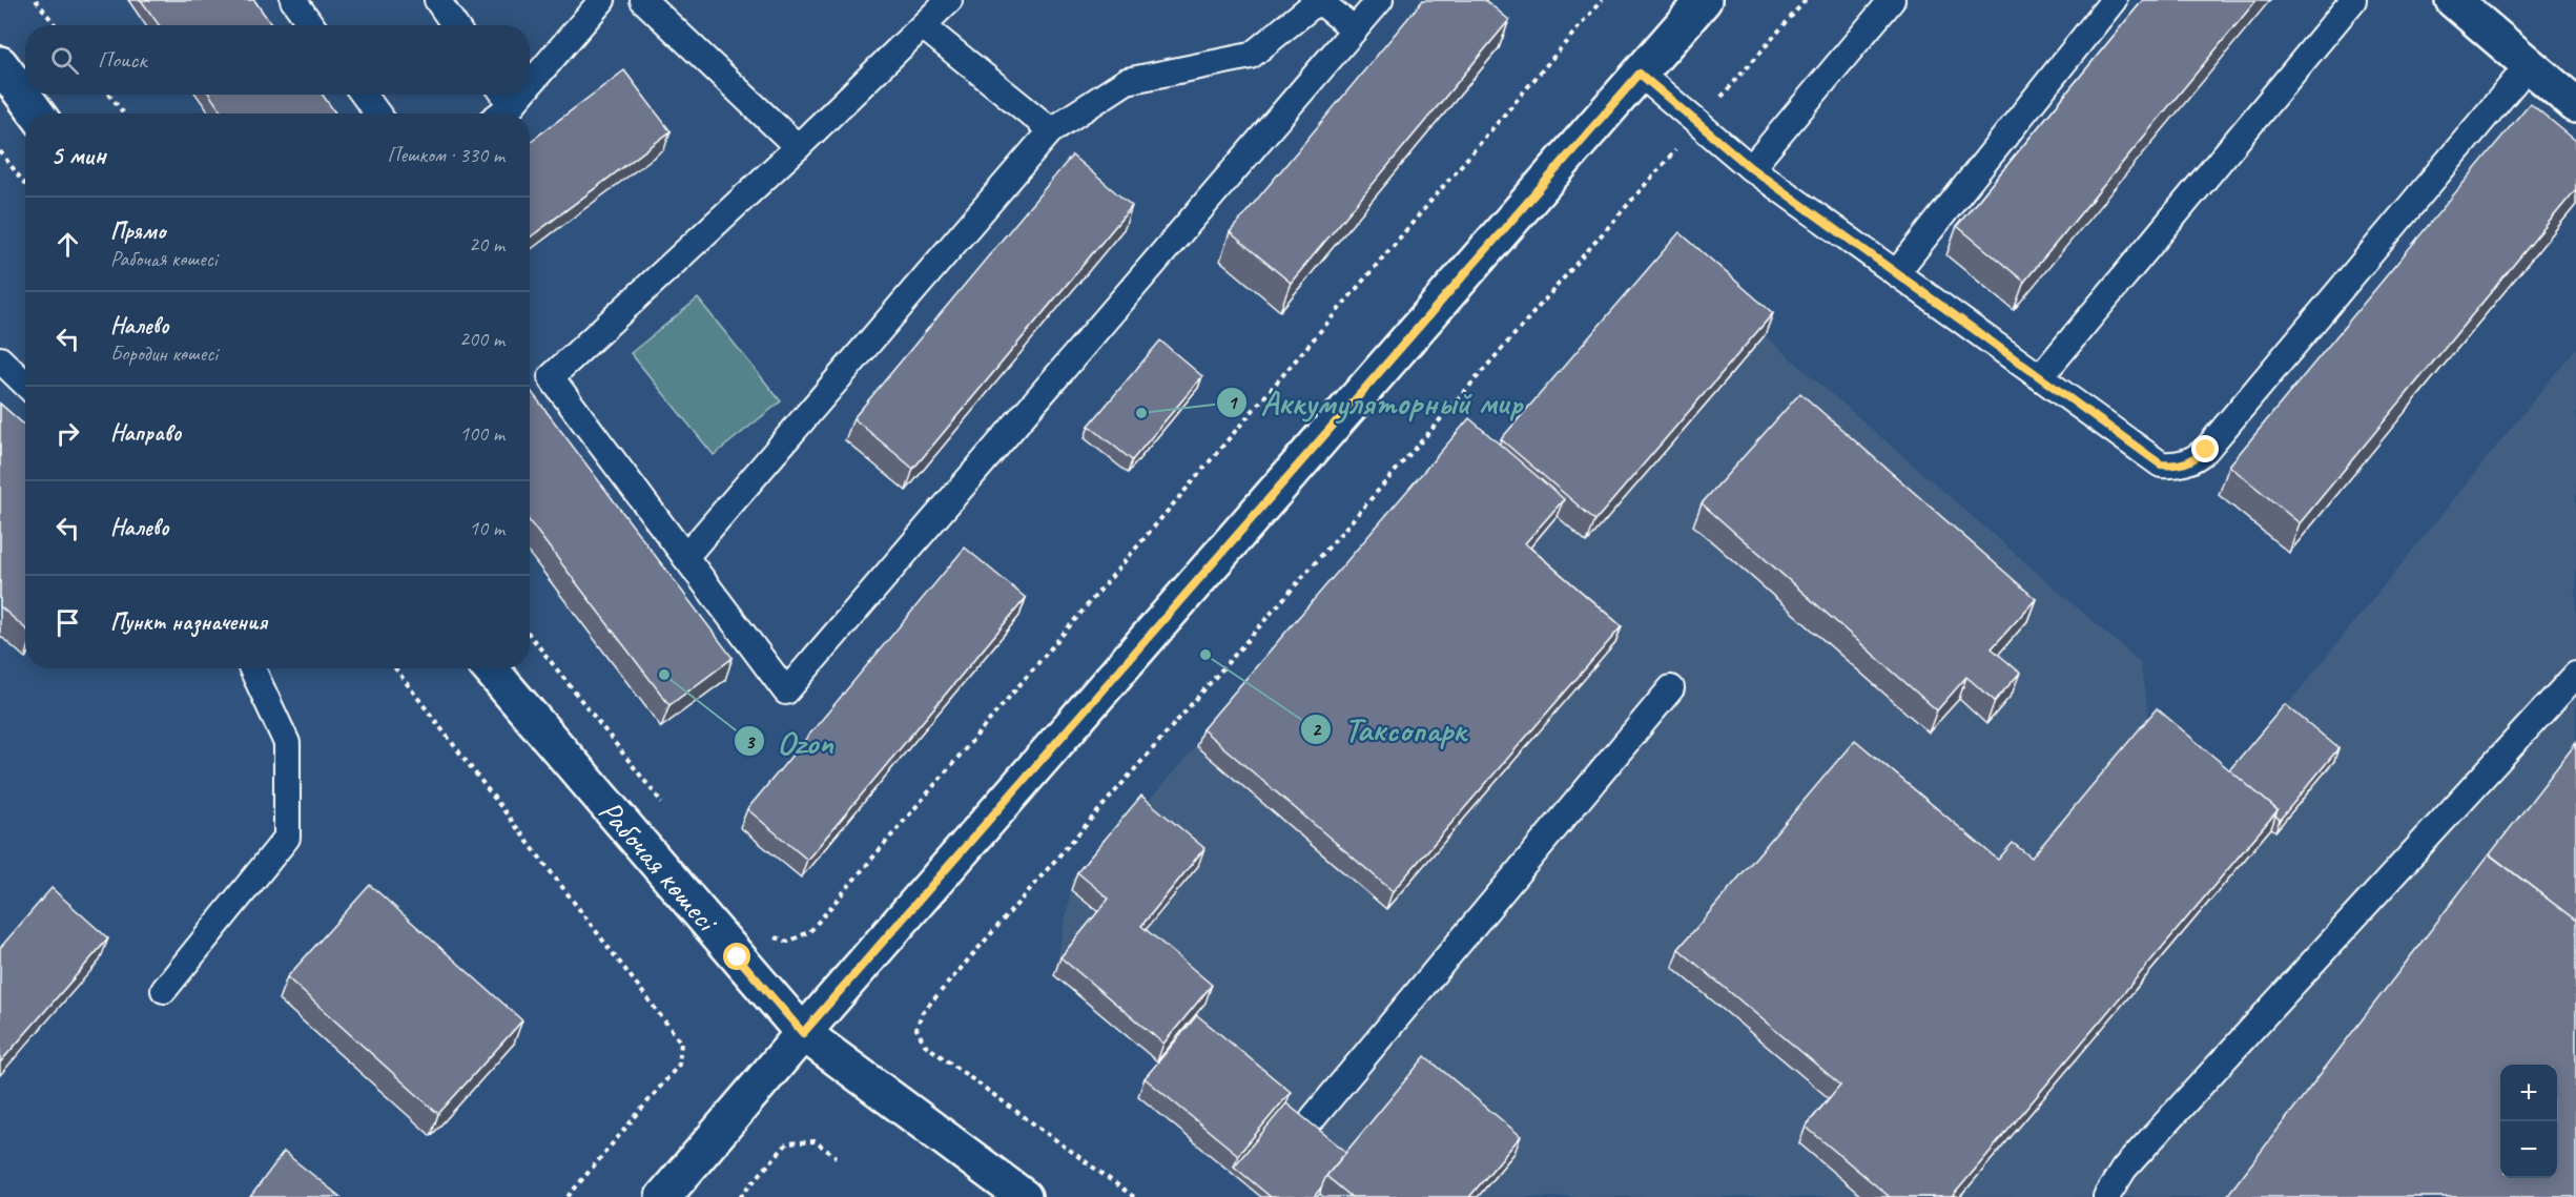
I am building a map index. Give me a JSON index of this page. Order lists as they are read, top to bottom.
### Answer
{
  "streets": {
    "street": ["Рабочая көшесі"]
  },
  "places": ["Аккумуляторный мир", "Таксопарк", "Ozon"],
  "page": {
    "search": "Поиск",
    "heading": ["5 мин", "Пешком · 330 m"],
    "list": [
      ["Прямо", "Рабочая көшесі", "20 m"],
      ["Налево", "Бородин көшесі", "200 m"],
      ["Направо", "100 m"],
      ["Налево", "10 m"],
      "Пункт назначения"
    ],
    "map_buttons": ["+", "−"]
  }
}
